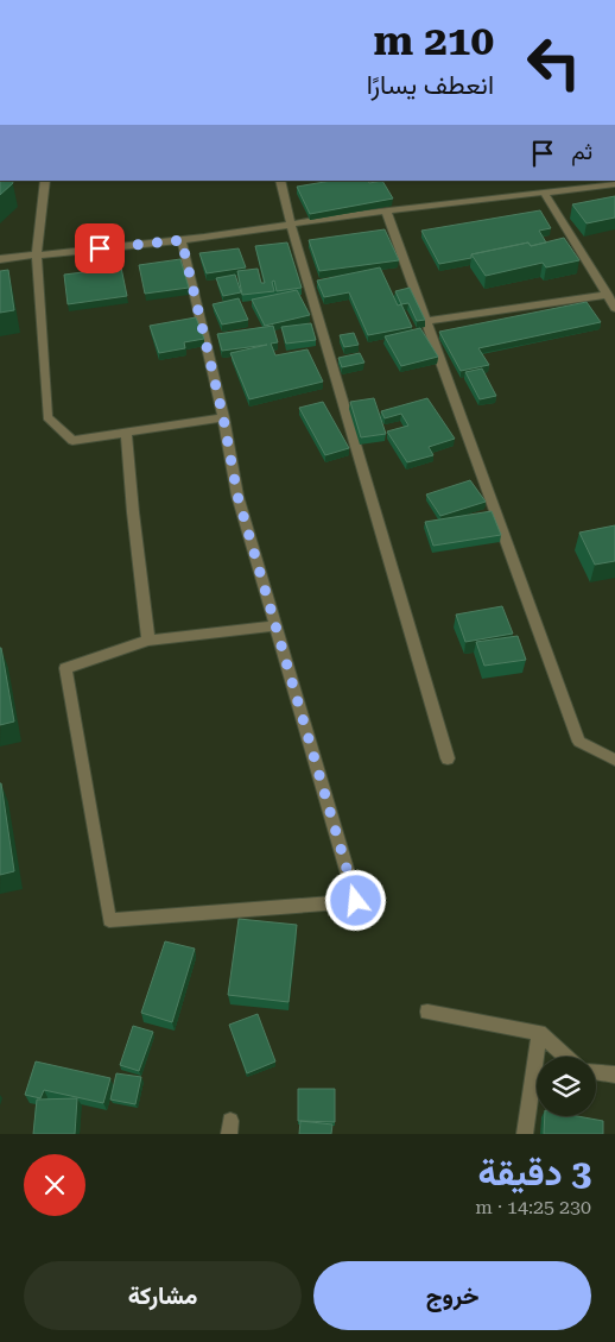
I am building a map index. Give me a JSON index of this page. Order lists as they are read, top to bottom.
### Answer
{
  "page": {
    "turn": ["210 m", "انعطف يسارًا"],
    "then": "ثم",
    "heading": ["3 دقيقة", "230 m · 14:25"],
    "buttons": ["خروج", "مشاركة"]
  }
}
